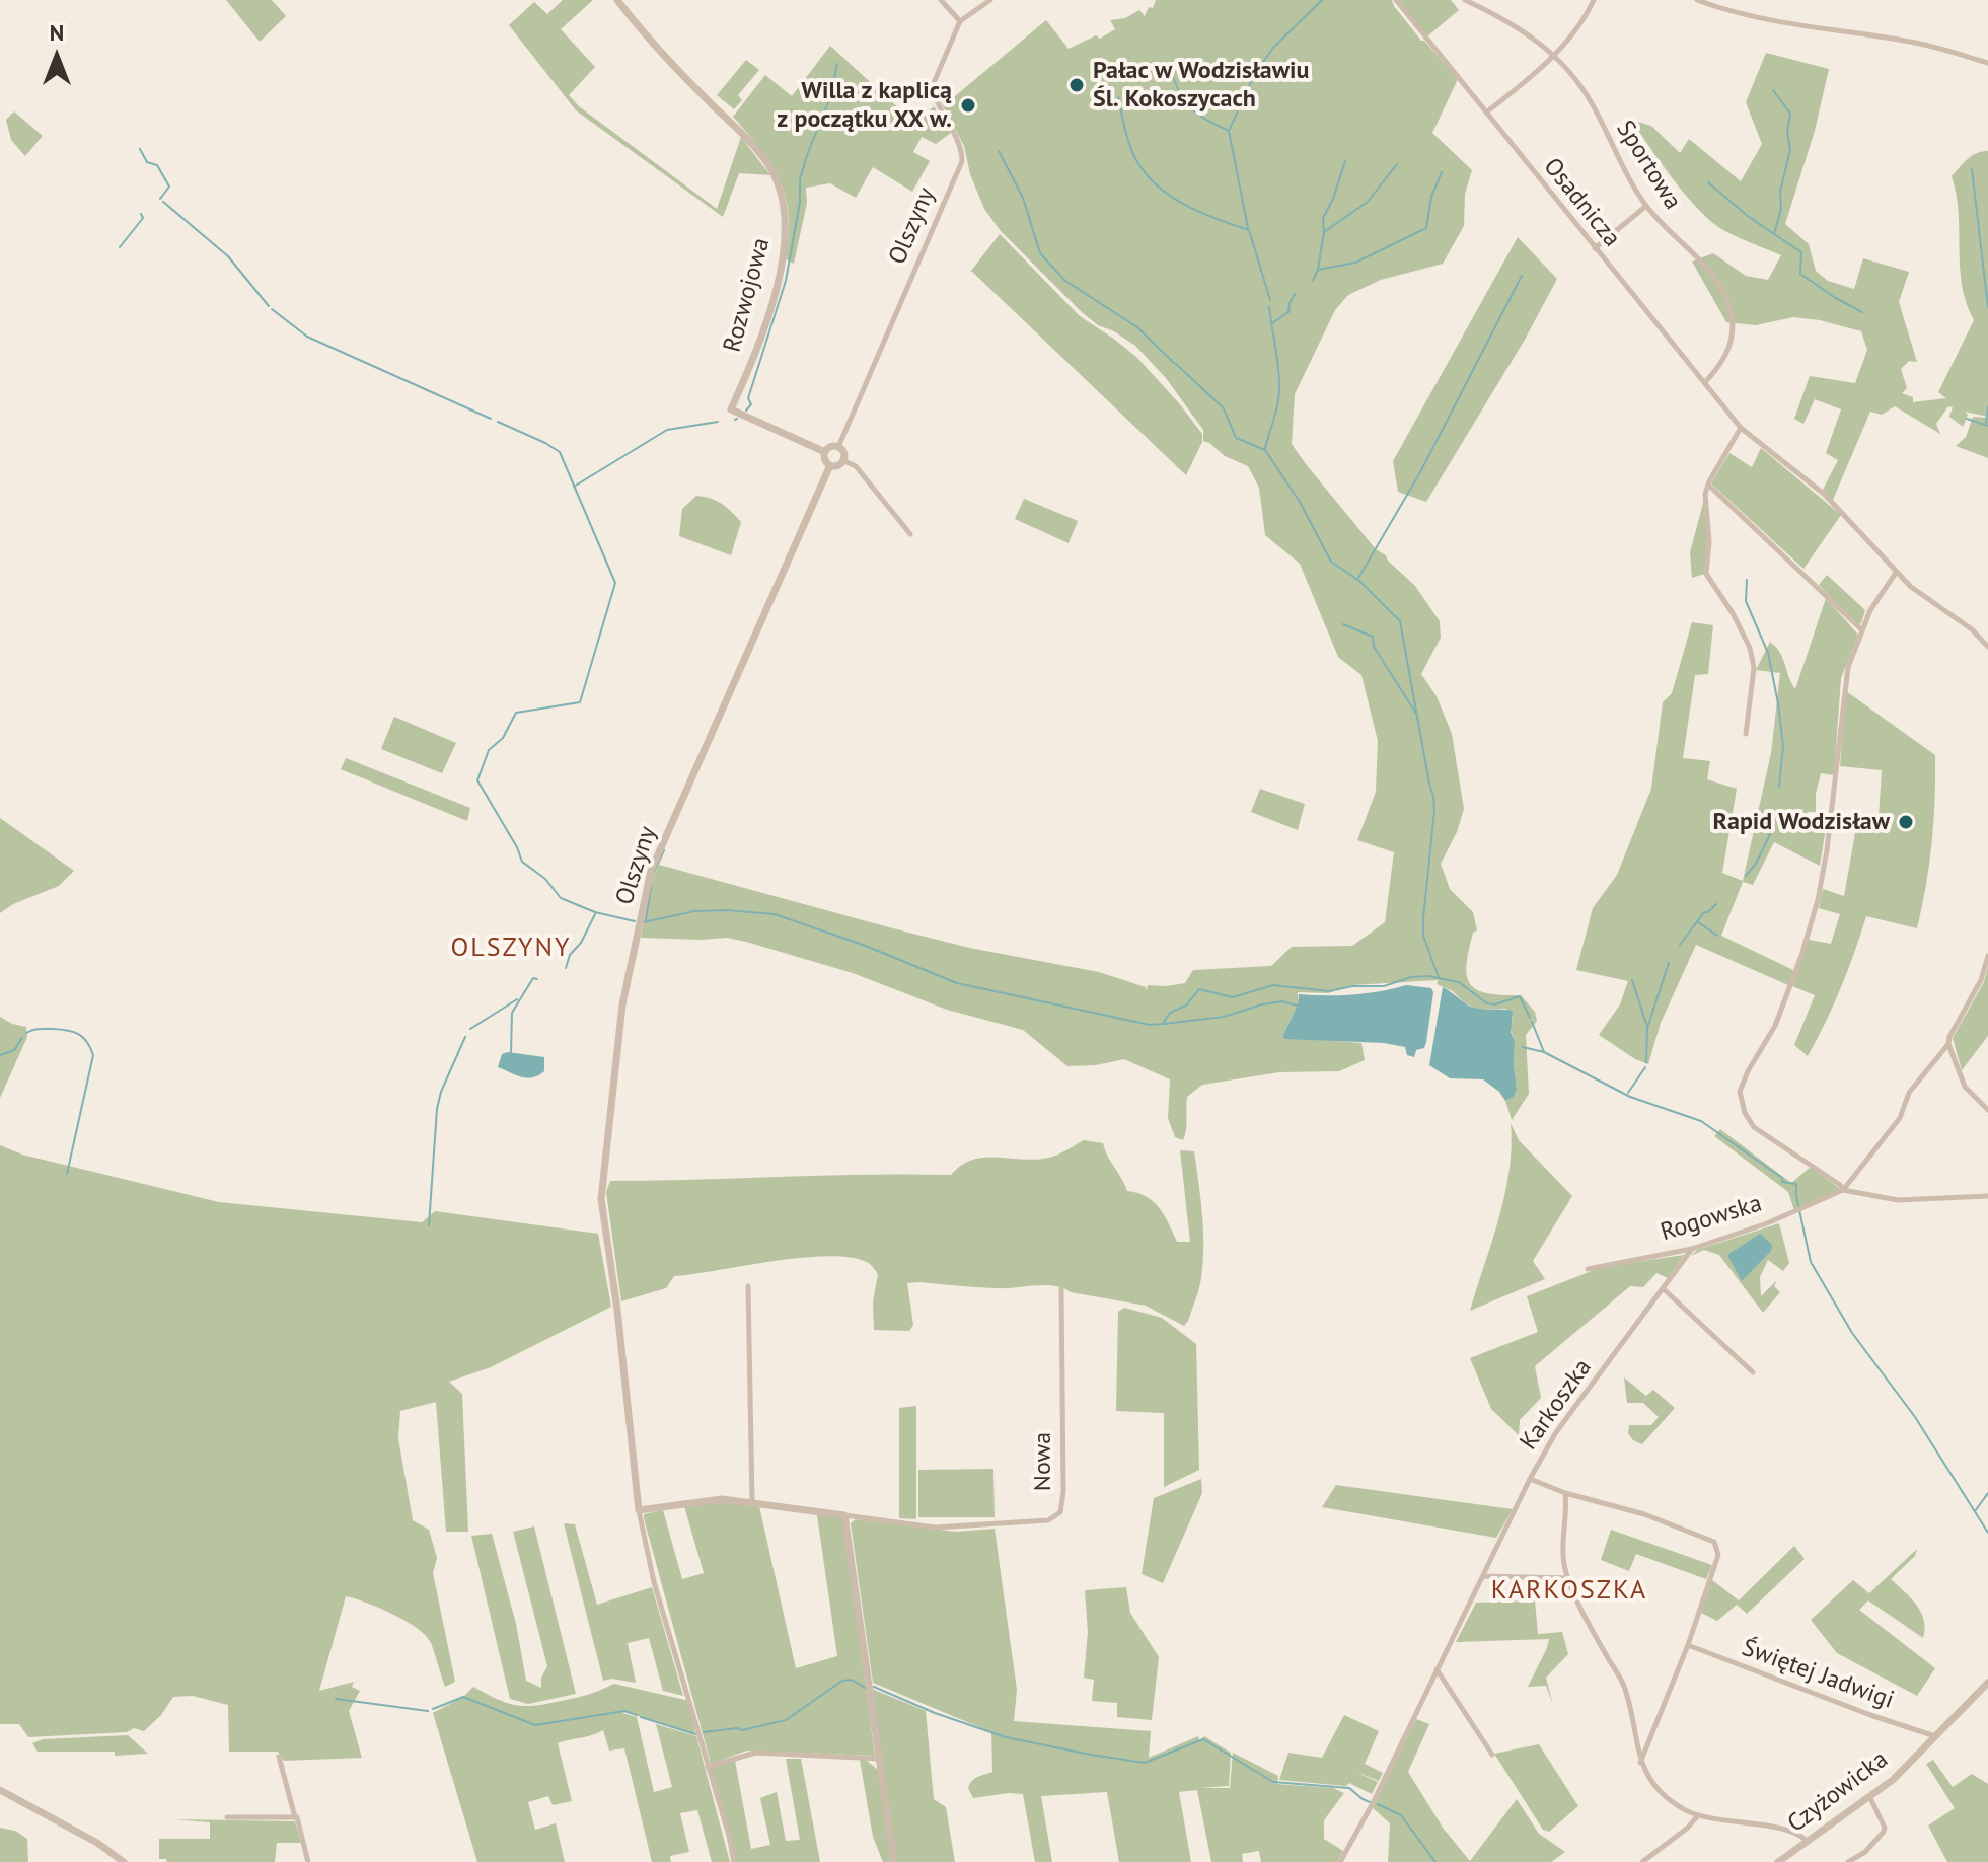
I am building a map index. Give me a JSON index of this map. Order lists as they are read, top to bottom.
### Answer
{
  "streets": {
    "street": [
      "Sportowa",
      "Osadnicza",
      "Olszyny",
      "Rozwojowa",
      "Rogowska",
      "Karkoszka",
      "Nowa",
      "Świętej Jadwigi",
      "Czyżowicka"
    ]
  },
  "crossings": [
    ["Sportowa", "Osadnicza"],
    ["Olszyny", "Rozwojowa"],
    ["Olszyny", "Nowa"],
    ["Rogowska", "Karkoszka"],
    ["Świętej Jadwigi", "Czyżowicka"]
  ],
  "districts": ["OLSZYNY", "KARKOSZKA"],
  "places": ["Pałac w Wodzisławiu Śl. Kokoszycach", "Willa z kaplicą z początku XX w.", "Rapid Wodzisław"],
  "north": "top"
}
